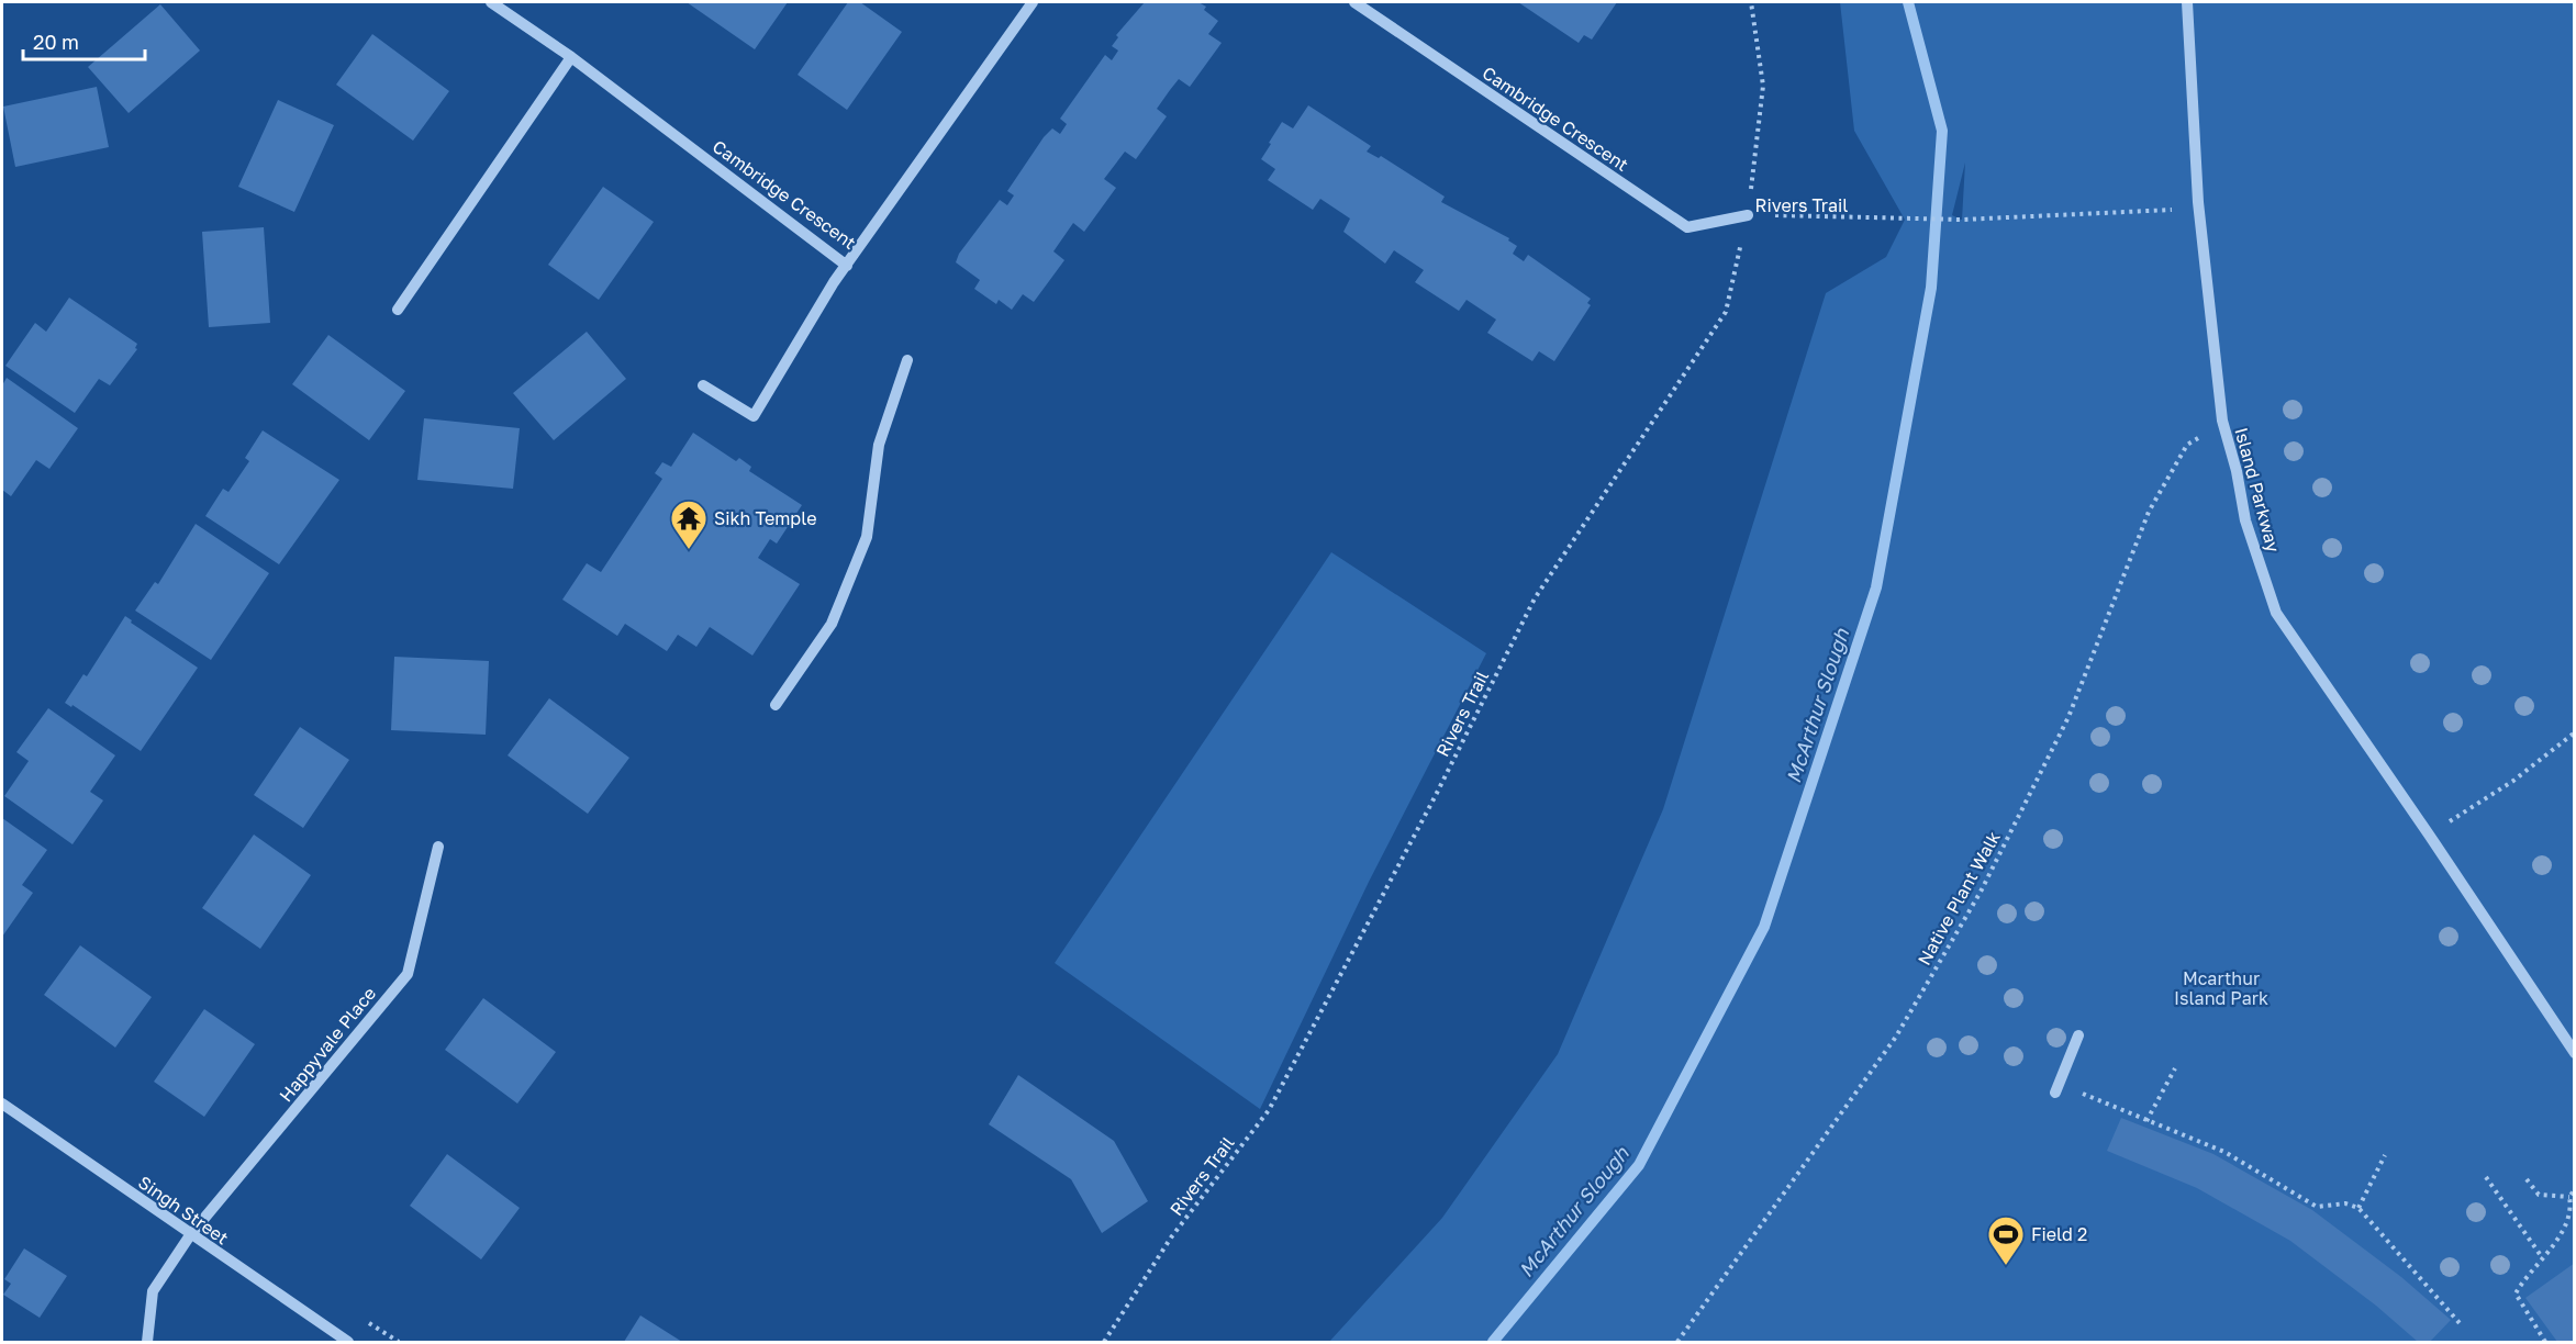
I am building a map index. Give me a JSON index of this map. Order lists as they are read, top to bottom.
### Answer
{
  "streets": {
    "street": [
      "Cambridge Crescent",
      "Island Parkway",
      "Happyvale Place",
      "Singh Street"
    ],
    "path": ["Rivers Trail", "Native Plant Walk"]
  },
  "crossings": [
    ["Cambridge Crescent", "Rivers Trail"],
    ["Happyvale Place", "Singh Street"]
  ],
  "water": ["McArthur Slough"],
  "parks": ["Mcarthur Island Park"],
  "places": {
    "temple": ["Sikh Temple"],
    "sports": ["Field 2"]
  },
  "scale_bar": "20 m"
}
